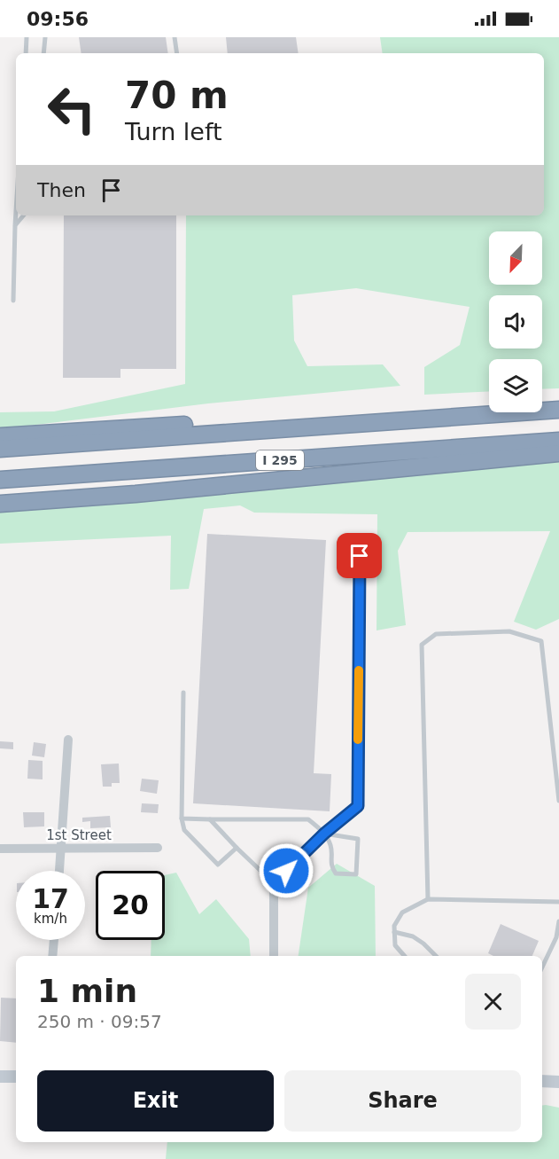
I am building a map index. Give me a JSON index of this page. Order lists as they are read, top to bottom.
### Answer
{
  "streets": {
    "highway": ["I 295"],
    "street": ["1st Street"]
  },
  "north": "bottom left",
  "page": {
    "status": "09:56",
    "turn": ["70 m", "Turn left"],
    "then": "Then",
    "speed": "17 km/h",
    "limit": "20",
    "heading": ["1 min", "250 m · 09:57"],
    "buttons": ["Exit", "Share"]
  }
}
